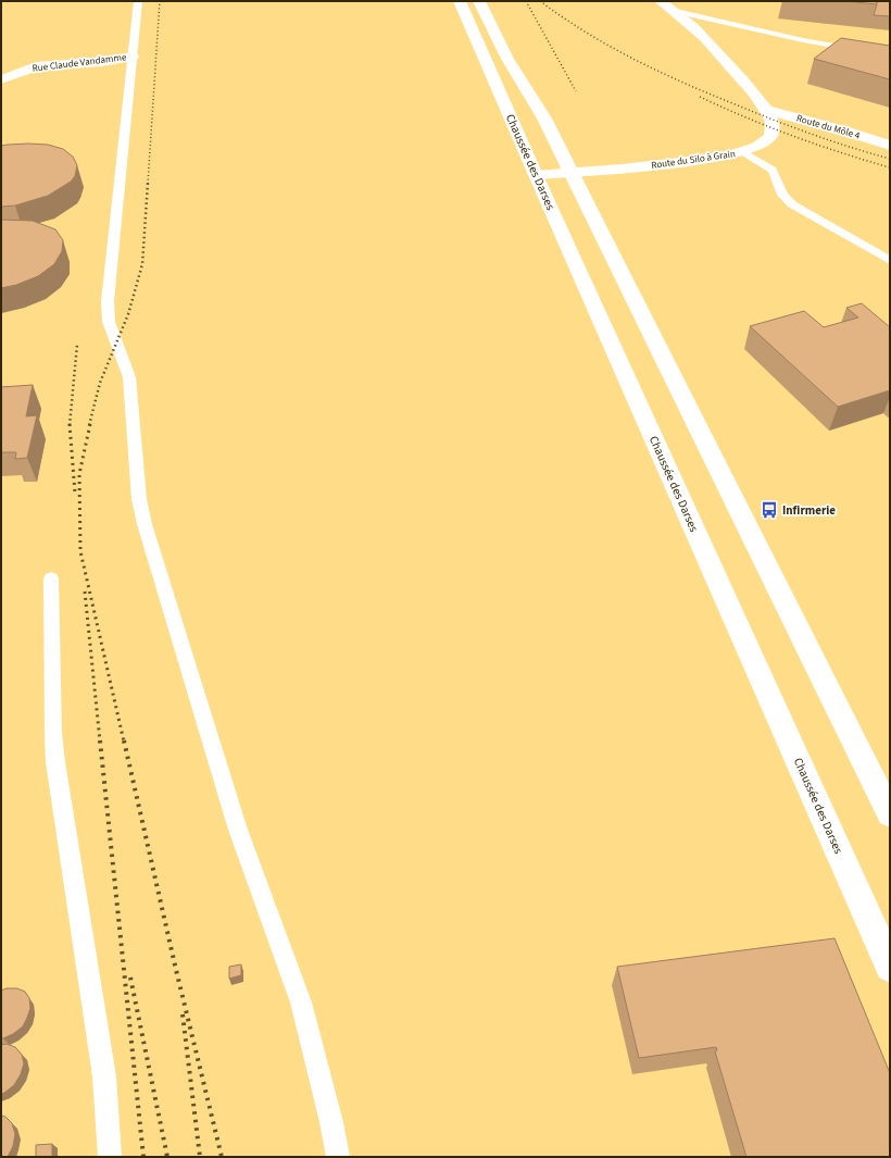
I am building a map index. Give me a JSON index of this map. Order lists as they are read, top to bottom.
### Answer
{
  "streets": {
    "main road": [
      "Rue Claude Vandamme",
      "Route du Môle 4",
      "Route du Silo à Grain",
      "Chaussée des Darses"
    ]
  },
  "crossings": [
    ["Route du Môle 4", "Route du Silo à Grain"],
    ["Route du Silo à Grain", "Chaussée des Darses"]
  ],
  "places": {
    "bus stop": ["Infirmerie"]
  }
}
